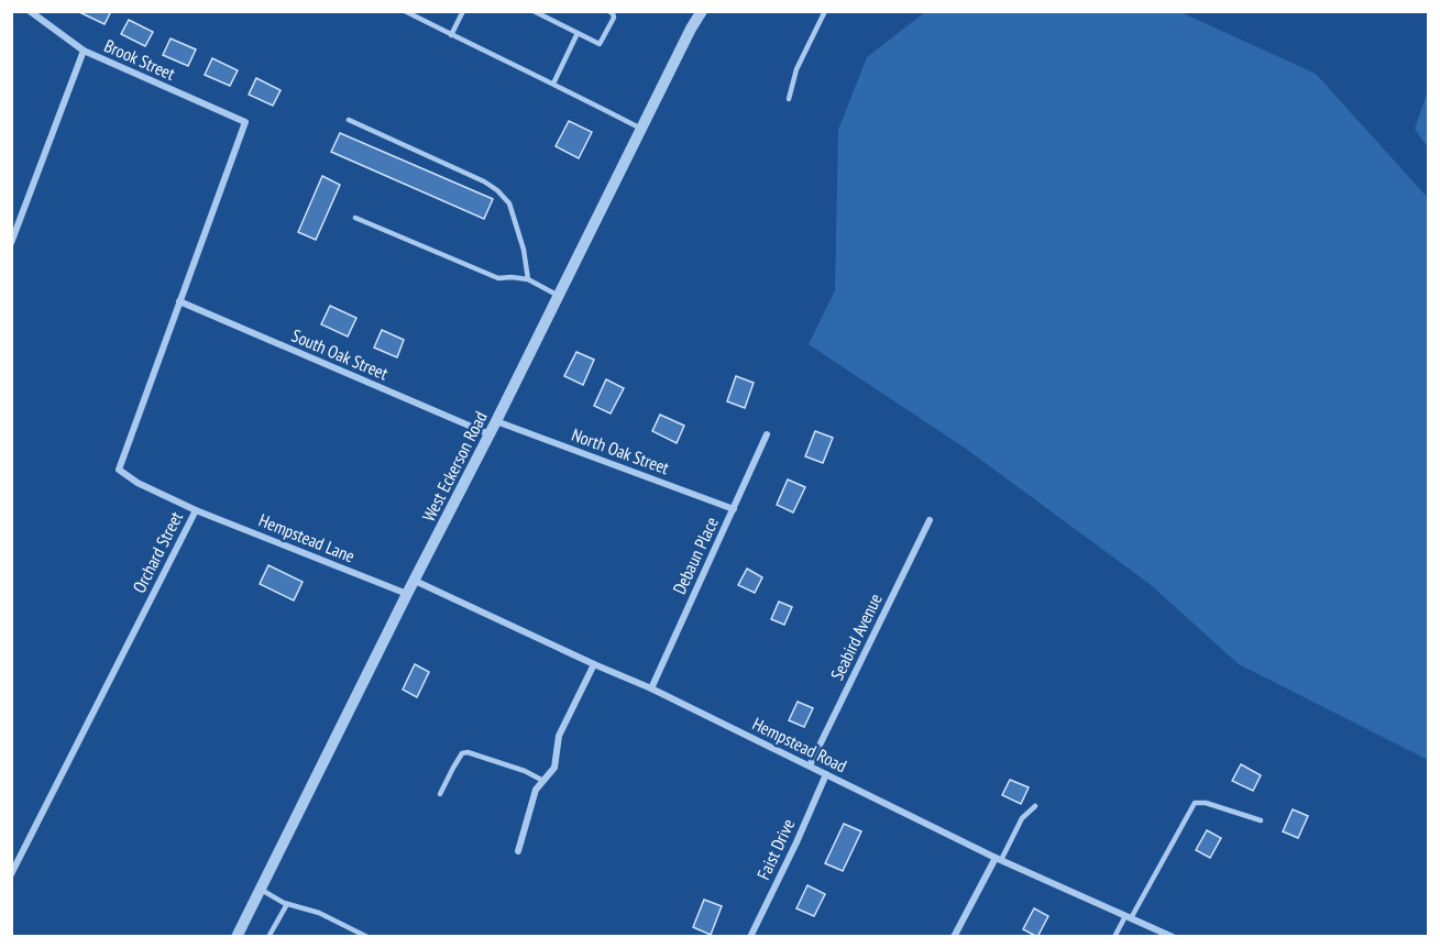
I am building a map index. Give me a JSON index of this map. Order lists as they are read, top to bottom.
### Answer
{
  "streets": {
    "street": [
      "Brook Street",
      "South Oak Street",
      "North Oak Street",
      "West Eckerson Road",
      "Hempstead Lane",
      "Orchard Street",
      "Debaun Place",
      "Seabird Avenue",
      "Hempstead Road",
      "Faist Drive"
    ]
  },
  "crossings": [
    ["Brook Street", "Orchard Street"],
    ["South Oak Street", "West Eckerson Road"],
    ["South Oak Street", "Orchard Street"],
    ["North Oak Street", "West Eckerson Road"],
    ["North Oak Street", "Debaun Place"],
    ["West Eckerson Road", "Hempstead Lane"],
    ["West Eckerson Road", "Hempstead Road"],
    ["Hempstead Lane", "Orchard Street"],
    ["Debaun Place", "Hempstead Road"],
    ["Seabird Avenue", "Hempstead Road"],
    ["Hempstead Road", "Faist Drive"]
  ]
}
